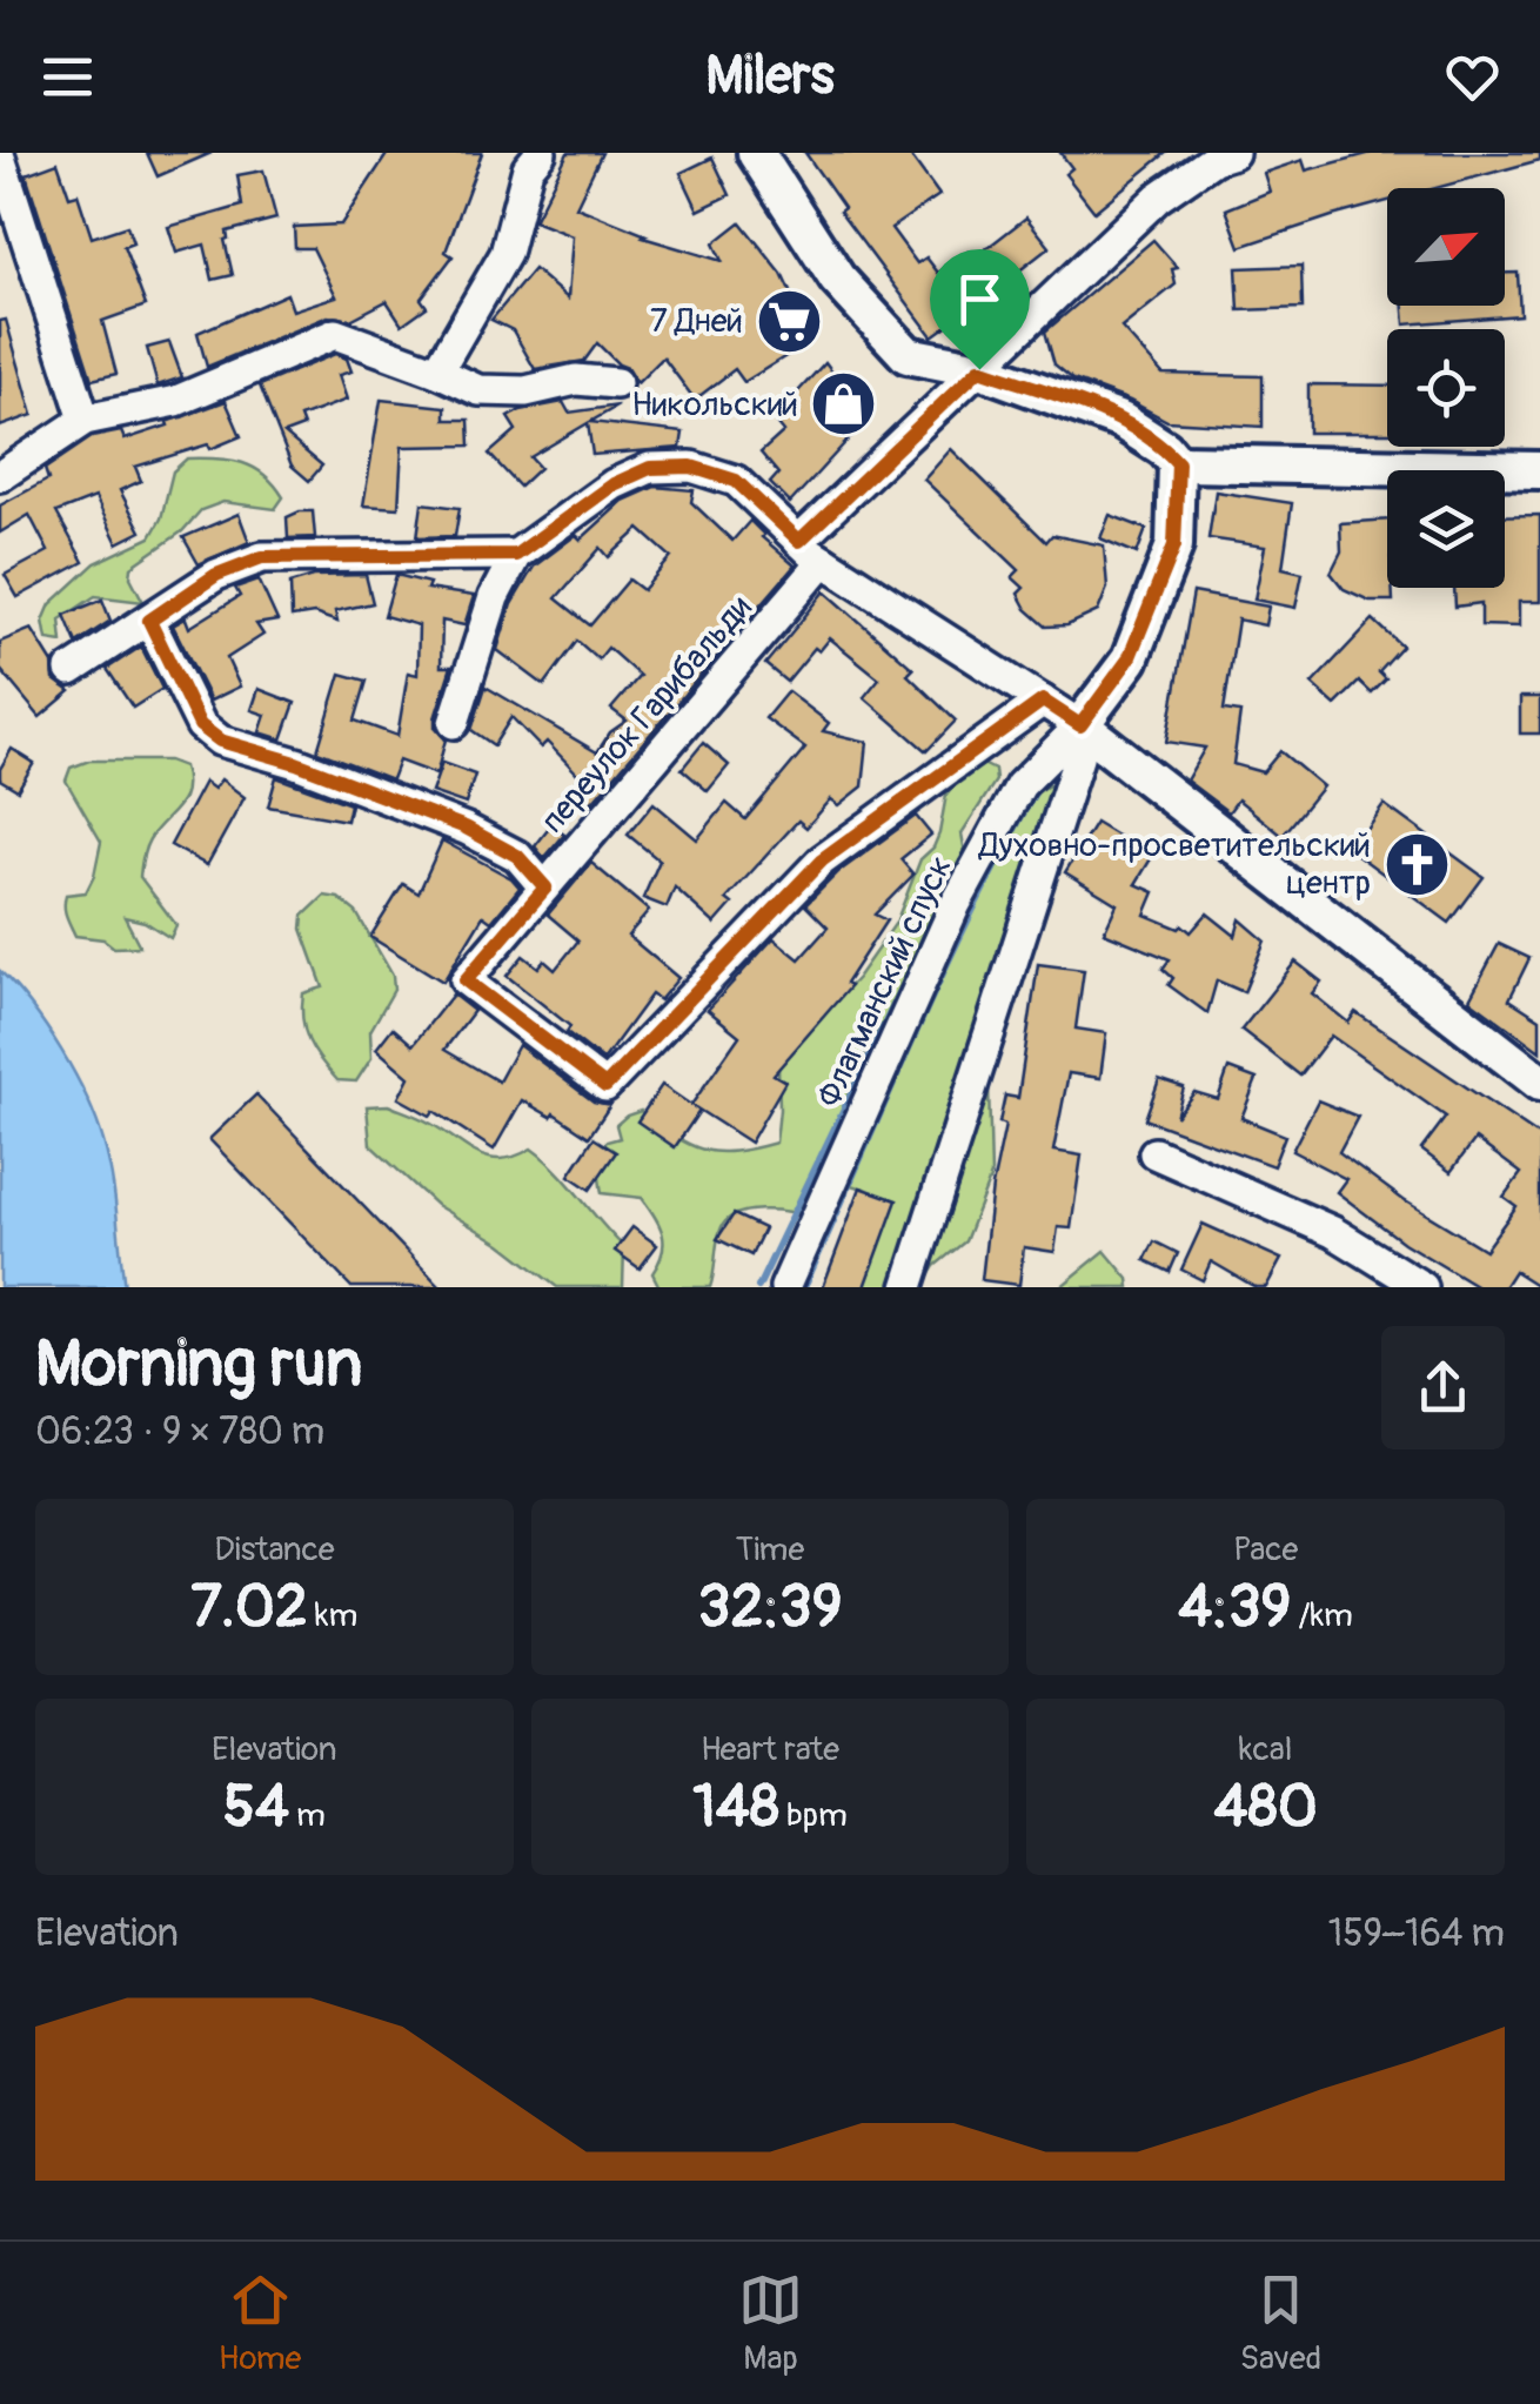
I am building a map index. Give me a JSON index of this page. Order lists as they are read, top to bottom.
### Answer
{
  "streets": {
    "street": ["переулок Гарибальди", "Флагманский спуск"]
  },
  "places": {
    "supermarket": ["7 Дней"],
    "shop": ["Никольский"],
    "church": ["Духовно-просветительский центр"]
  },
  "north": "top right",
  "page": {
    "header": "Milers",
    "heading": ["Morning run", "06:23 · 9 × 780 m"],
    "stats": [
      ["Distance", "7.02 km"],
      ["Time", "32:39"],
      ["Pace", "4:39 /km"],
      ["Elevation", "54 m"],
      ["Heart rate", "148 bpm"],
      ["kcal", "480"]
    ],
    "chart": ["Elevation", "159–164 m"],
    "tabs": ["Home", "Map", "Saved"]
  }
}
